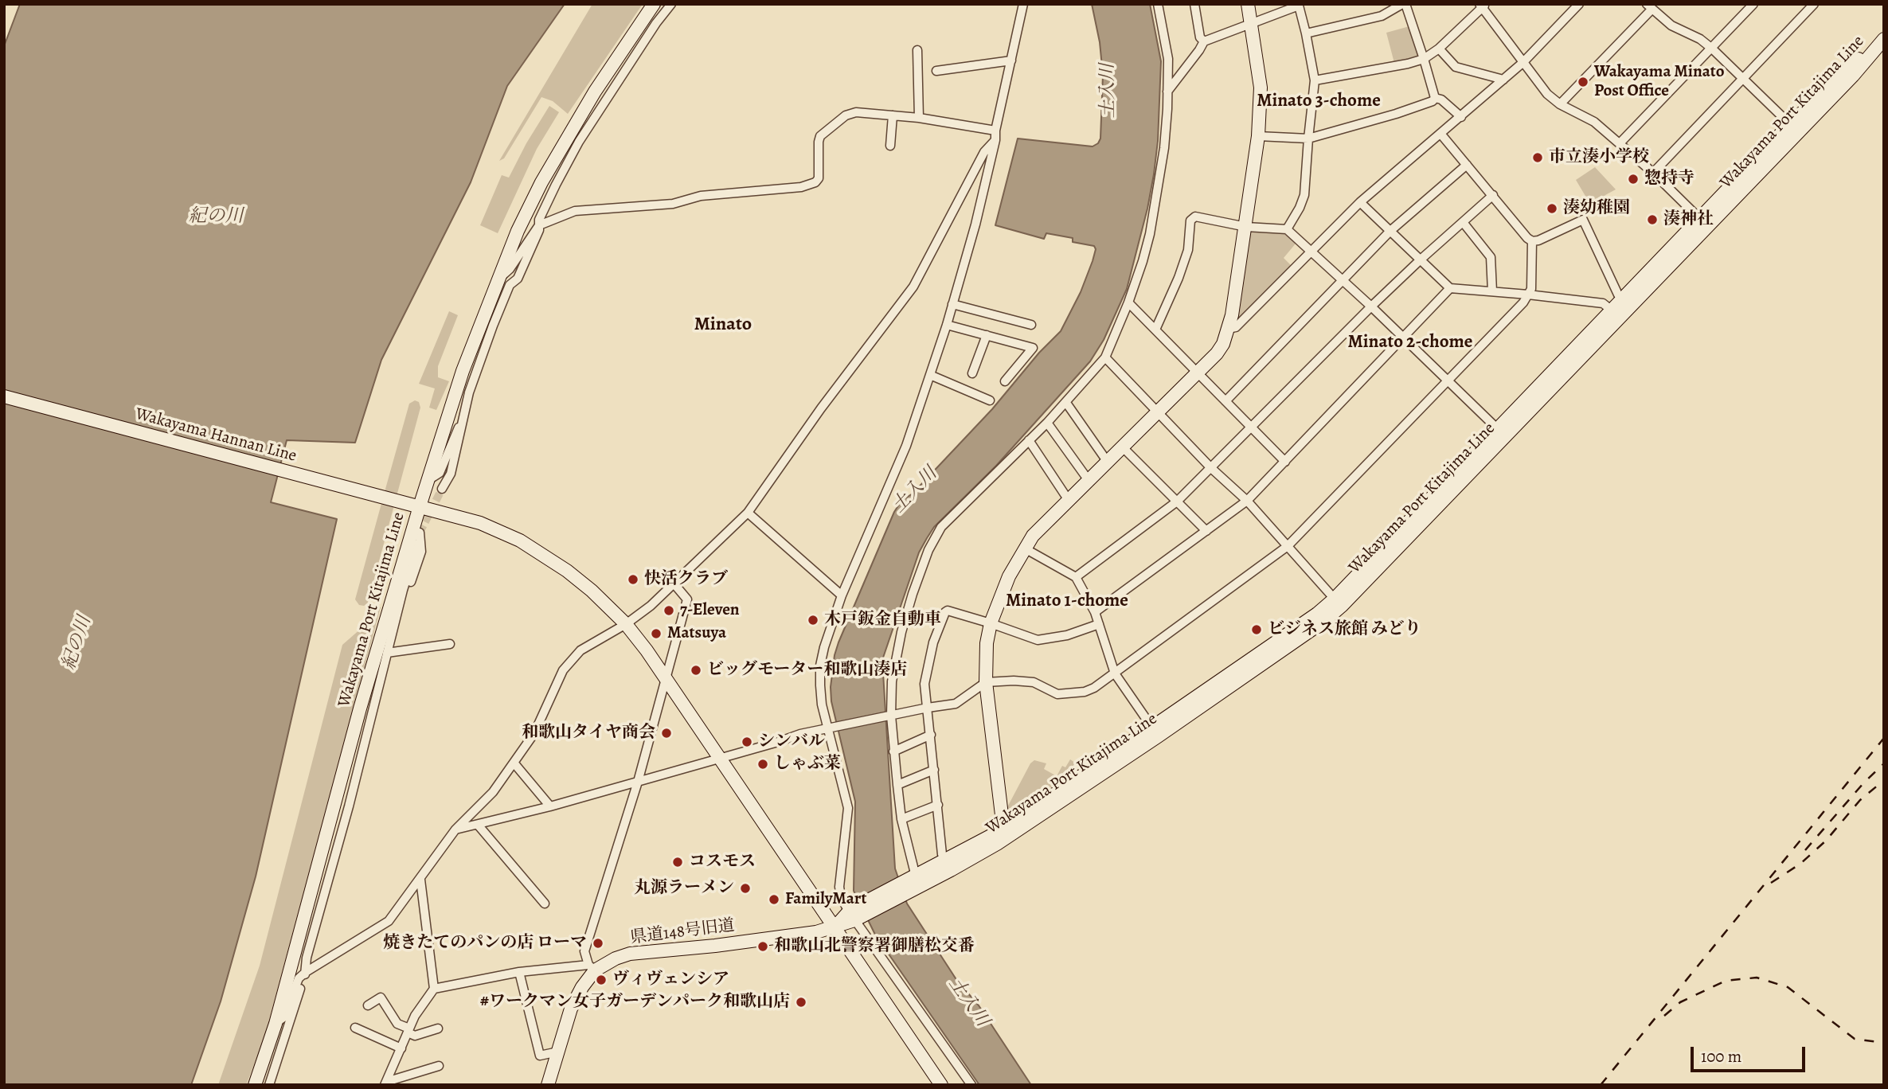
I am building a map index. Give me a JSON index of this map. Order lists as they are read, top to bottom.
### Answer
{
  "streets": {
    "main road": ["Wakayama Port Kitajima Line", "Wakayama Hannan Line", "県道148号旧道"]
  },
  "crossings": [
    ["Wakayama Port Kitajima Line", "Wakayama Hannan Line"],
    ["Wakayama Port Kitajima Line", "県道148号旧道"]
  ],
  "districts": [
    "Minato 3-chome",
    "Minato",
    "Minato 2-chome",
    "Minato 1-chome"
  ],
  "water": ["土入川", "紀の川"],
  "places": [
    "Wakayama Minato Post Office",
    "市立湊小学校",
    "惣持寺",
    "湊幼稚園",
    "湊神社",
    "快活クラブ",
    "7-Eleven",
    "木戸鈑金自動車",
    "ビジネス旅館 みどり",
    "Matsuya",
    "ビッグモーター和歌山湊店",
    "和歌山タイヤ商会",
    "シンバル",
    "しゃぶ菜",
    "コスモス",
    "丸源ラーメン",
    "FamilyMart",
    "焼きたてのパンの店 ローマ",
    "和歌山北警察署御膳松交番",
    "ヴィヴェンシア",
    "#ワークマン女子ガーデンパーク和歌山店"
  ],
  "scale_bar": "100 m"
}
